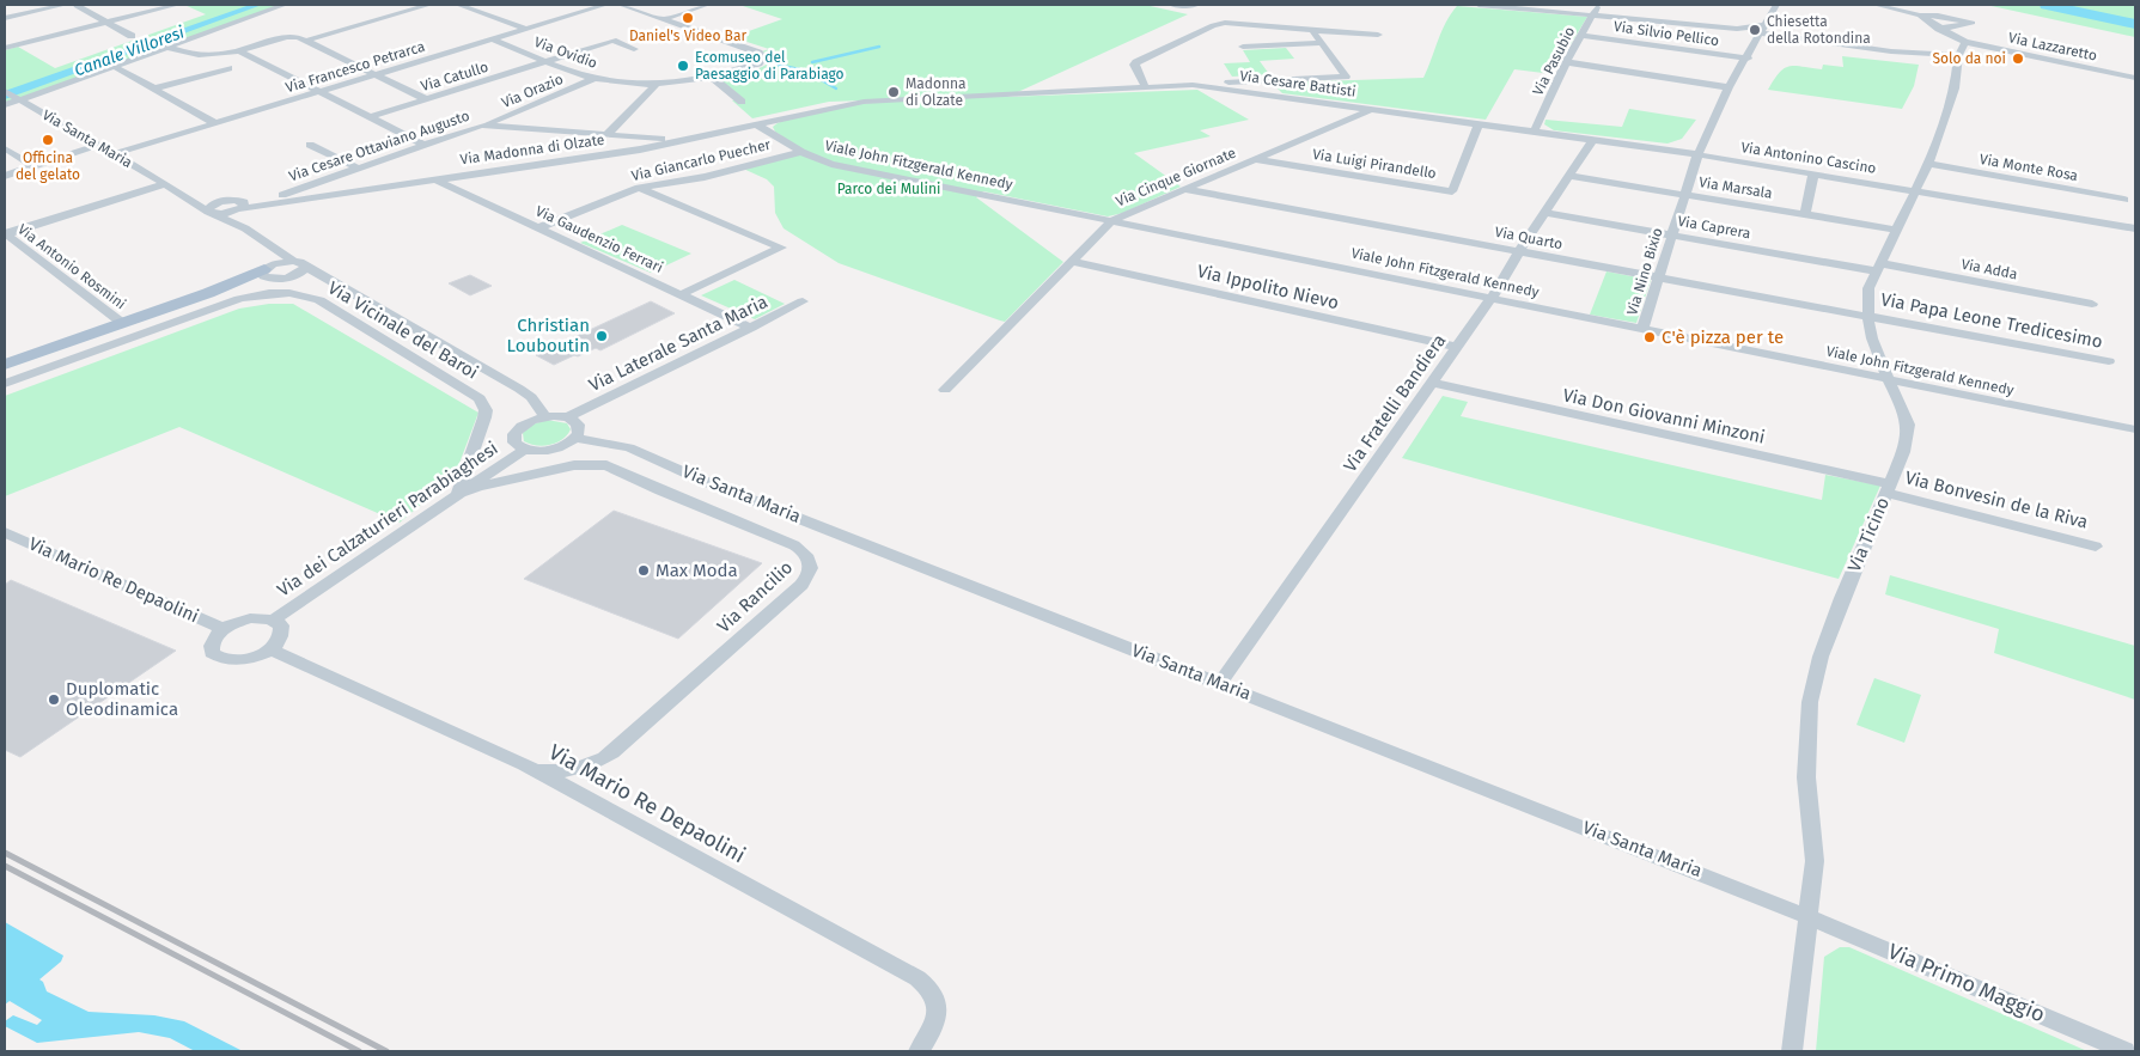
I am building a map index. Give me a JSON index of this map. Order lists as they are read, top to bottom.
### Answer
{
  "streets": {
    "street": [
      "Via Silvio Pellico",
      "Via Lazzaretto",
      "Via Ovidio",
      "Via Pasubio",
      "Via Francesco Petrarca",
      "Via Catullo",
      "Via Cesare Battisti",
      "Via Orazio",
      "Via Santa Maria",
      "Via Cesare Ottaviano Augusto",
      "Via Madonna di Olzate",
      "Via Antonino Cascino",
      "Via Giancarlo Puecher",
      "Via Luigi Pirandello",
      "Viale John Fitzgerald Kennedy",
      "Via Monte Rosa",
      "Via Cinque Giornate",
      "Via Marsala",
      "Via Caprera",
      "Via Quarto",
      "Via Gaudenzio Ferrari",
      "Via Antonio Rosmini",
      "Via Adda",
      "Via Nino Bixio",
      "Via Ippolito Nievo",
      "Via Papa Leone Tredicesimo",
      "Via Vicinale del Baroi",
      "Via Laterale Santa Maria",
      "Via Fratelli Bandiera",
      "Via Don Giovanni Minzoni",
      "Via Bonvesin de la Riva",
      "Via dei Calzaturieri Parabiaghesi",
      "Via Ticino",
      "Via Mario Re Depaolini",
      "Via Rancilio",
      "Via Primo Maggio"
    ]
  },
  "crossings": [
    ["Via Silvio Pellico", "Via Pasubio"],
    ["Via Lazzaretto", "Via Ticino"],
    ["Via Ovidio", "Via Francesco Petrarca"],
    ["Via Ovidio", "Via Catullo"],
    ["Via Ovidio", "Via Orazio"],
    ["Via Pasubio", "Via Cesare Battisti"],
    ["Via Francesco Petrarca", "Via Santa Maria"],
    ["Via Cesare Battisti", "Via Madonna di Olzate"],
    ["Via Cesare Battisti", "Via Antonino Cascino"],
    ["Via Cesare Battisti", "Via Luigi Pirandello"],
    ["Via Cesare Battisti", "Viale John Fitzgerald Kennedy"],
    ["Via Cesare Battisti", "Via Cinque Giornate"],
    ["Via Cesare Battisti", "Via Nino Bixio"],
    ["Via Cesare Battisti", "Via Fratelli Bandiera"],
    ["Via Orazio", "Via Cesare Ottaviano Augusto"],
    ["Via Santa Maria", "Via Madonna di Olzate"],
    ["Via Santa Maria", "Via Fratelli Bandiera"],
    ["Via Santa Maria", "Via Ticino"],
    ["Via Santa Maria", "Via Primo Maggio"],
    ["Via Cesare Ottaviano Augusto", "Via Madonna di Olzate"],
    ["Via Madonna di Olzate", "Viale John Fitzgerald Kennedy"],
    ["Via Madonna di Olzate", "Via Gaudenzio Ferrari"],
    ["Via Antonino Cascino", "Via Nino Bixio"],
    ["Via Antonino Cascino", "Via Ticino"],
    ["Via Giancarlo Puecher", "Viale John Fitzgerald Kennedy"],
    ["Via Giancarlo Puecher", "Via Gaudenzio Ferrari"],
    ["Via Luigi Pirandello", "Via Cinque Giornate"],
    ["Viale John Fitzgerald Kennedy", "Via Cinque Giornate"],
    ["Viale John Fitzgerald Kennedy", "Via Nino Bixio"],
    ["Viale John Fitzgerald Kennedy", "Via Fratelli Bandiera"],
    ["Viale John Fitzgerald Kennedy", "Via Ticino"],
    ["Via Monte Rosa", "Via Ticino"],
    ["Via Cinque Giornate", "Via Quarto"],
    ["Via Cinque Giornate", "Via Ippolito Nievo"],
    ["Via Marsala", "Via Nino Bixio"],
    ["Via Marsala", "Via Fratelli Bandiera"],
    ["Via Marsala", "Via Ticino"],
    ["Via Caprera", "Via Adda"],
    ["Via Caprera", "Via Nino Bixio"],
    ["Via Caprera", "Via Fratelli Bandiera"],
    ["Via Caprera", "Via Ticino"],
    ["Via Quarto", "Via Nino Bixio"],
    ["Via Quarto", "Via Papa Leone Tredicesimo"],
    ["Via Quarto", "Via Fratelli Bandiera"],
    ["Via Quarto", "Via Ticino"],
    ["Via Gaudenzio Ferrari", "Via Laterale Santa Maria"],
    ["Via Adda", "Via Ticino"],
    ["Via Ippolito Nievo", "Via Fratelli Bandiera"],
    ["Via Papa Leone Tredicesimo", "Via Ticino"],
    ["Via Vicinale del Baroi", "Via dei Calzaturieri Parabiaghesi"],
    ["Via Vicinale del Baroi", "Via Rancilio"],
    ["Via Fratelli Bandiera", "Via Don Giovanni Minzoni"],
    ["Via Don Giovanni Minzoni", "Via Bonvesin de la Riva"],
    ["Via Don Giovanni Minzoni", "Via Ticino"],
    ["Via Bonvesin de la Riva", "Via Ticino"],
    ["Via dei Calzaturieri Parabiaghesi", "Via Rancilio"],
    ["Via Ticino", "Via Primo Maggio"],
    ["Via Mario Re Depaolini", "Via Rancilio"]
  ],
  "water": ["Canale Villoresi"],
  "parks": ["Parco dei Mulini"],
  "places": [
    "Daniel's Video Bar",
    "Chiesetta della Rotondina",
    "Solo da noi",
    "Ecomuseo del Paesaggio di Parabiago",
    "Madonna di Olzate",
    "Officina del gelato",
    "Christian Louboutin",
    "C'è pizza per te",
    "Max Moda",
    "Duplomatic Oleodinamica"
  ]
}
